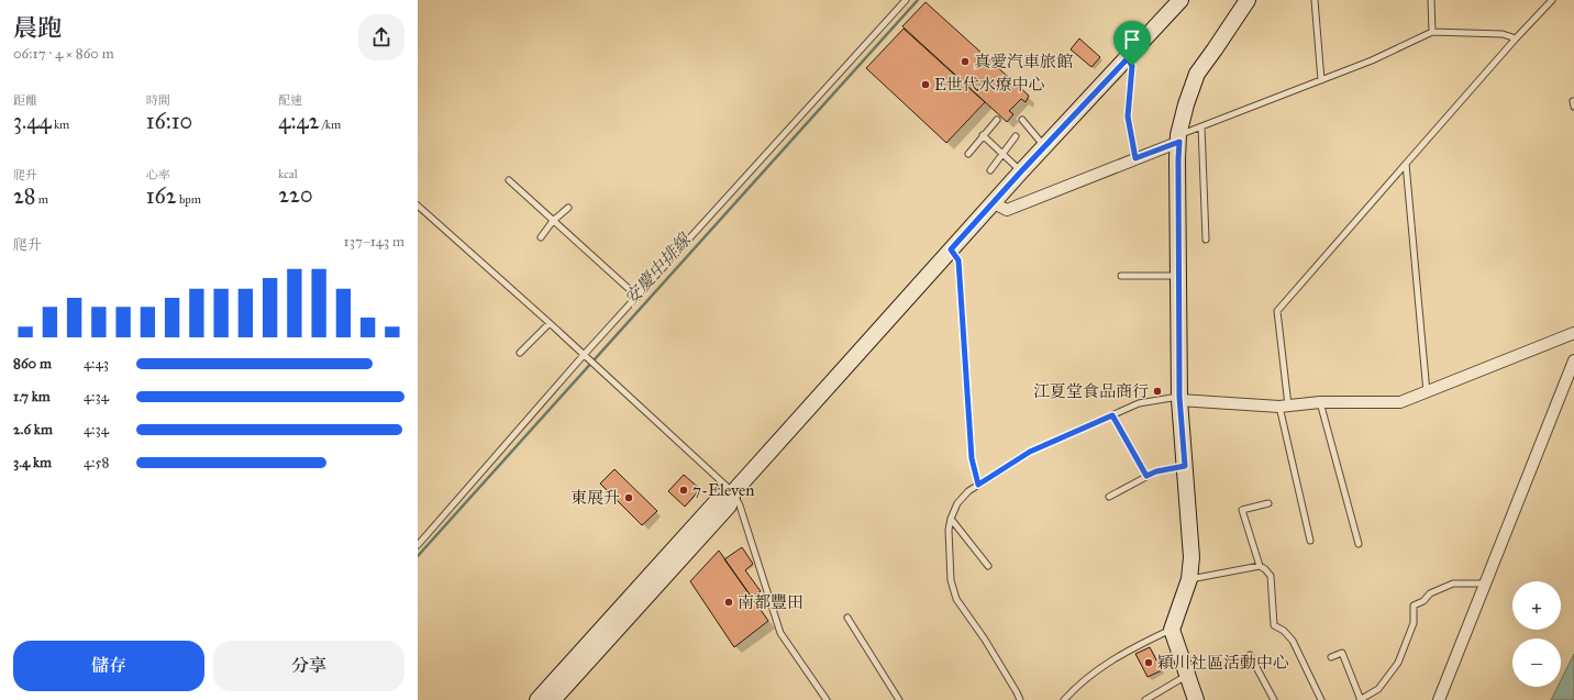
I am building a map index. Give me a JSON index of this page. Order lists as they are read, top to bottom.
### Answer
{
  "water": ["安慶中排線"],
  "places": [
    "真愛汽車旅館",
    "E世代水療中心",
    "江夏堂食品商行",
    "7-Eleven",
    "東展升",
    "南都豐田",
    "穎川社區活動中心"
  ],
  "page": {
    "heading": ["晨跑", "06:17 · 4 × 860 m"],
    "stats": [
      ["距離", "3.44 km"],
      ["時間", "16:10"],
      ["配速", "4:42 /km"],
      ["爬升", "28 m"],
      ["心率", "162 bpm"],
      ["kcal", "220"]
    ],
    "chart": ["爬升", "137–143 m"],
    "list": [
      {
        "name": "860 m",
        "note": "4:43"
      },
      {
        "name": "1.7 km",
        "note": "4:34"
      },
      {
        "name": "2.6 km",
        "note": "4:34"
      },
      {
        "name": "3.4 km",
        "note": "4:58"
      }
    ],
    "map_buttons": ["+", "−"],
    "buttons": ["儲存", "分享"]
  }
}
